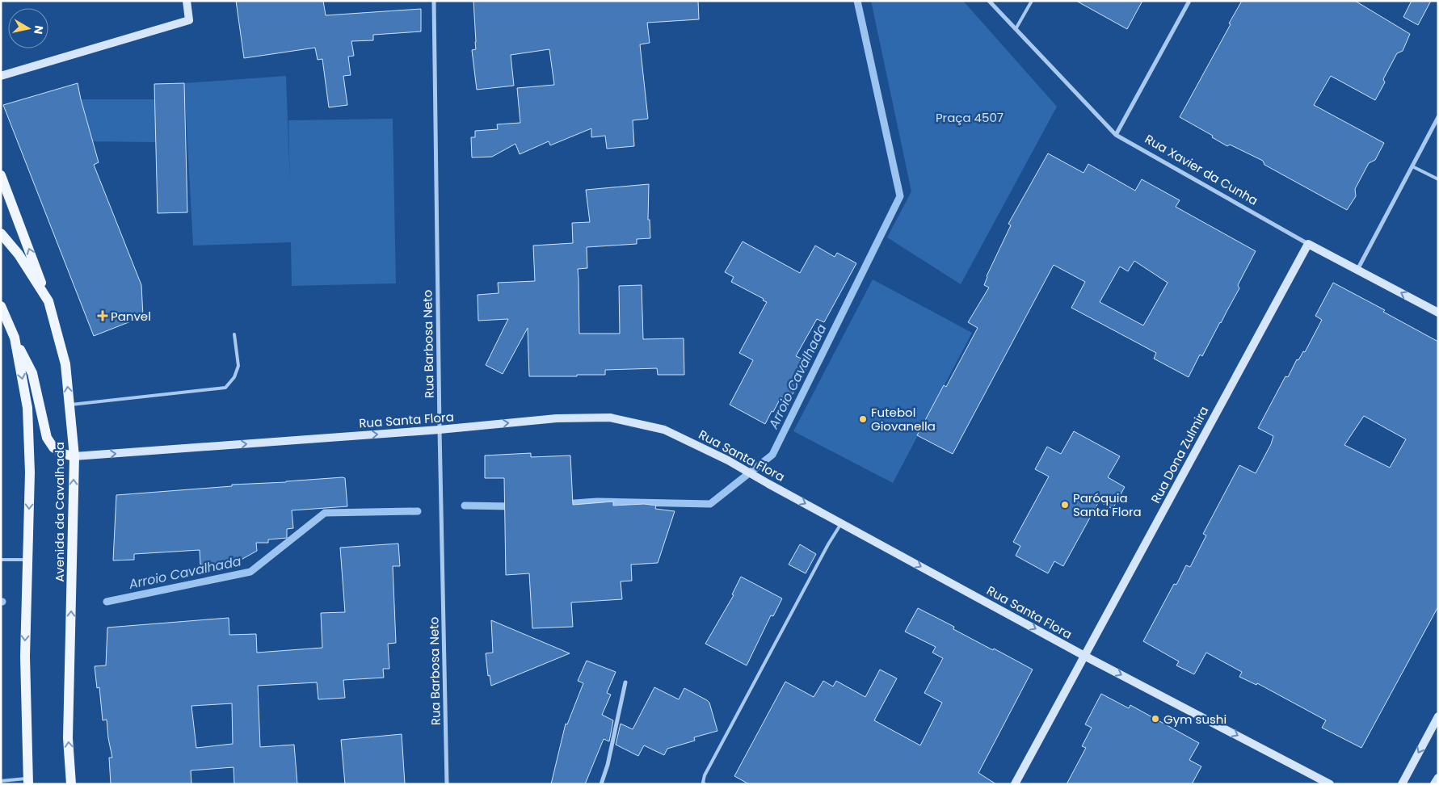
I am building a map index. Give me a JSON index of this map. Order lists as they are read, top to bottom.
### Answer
{
  "streets": {
    "main road": ["Avenida da Cavalhada"],
    "street": [
      "Rua Xavier da Cunha",
      "Rua Barbosa Neto",
      "Rua Santa Flora",
      "Rua Dona Zulmira"
    ]
  },
  "crossings": [
    ["Rua Xavier da Cunha", "Rua Dona Zulmira"],
    ["Rua Barbosa Neto", "Rua Santa Flora"],
    ["Rua Santa Flora", "Rua Dona Zulmira"],
    ["Rua Santa Flora", "Avenida da Cavalhada"]
  ],
  "one_way": ["Rua Santa Flora"],
  "water": ["Arroio Cavalhada"],
  "parks": ["Praça 4507"],
  "places": {
    "health": ["Panvel"],
    "other": ["Futebol Giovanella", "Paróquia Santa Flora", "Gym sushi"]
  },
  "north": "right"
}
